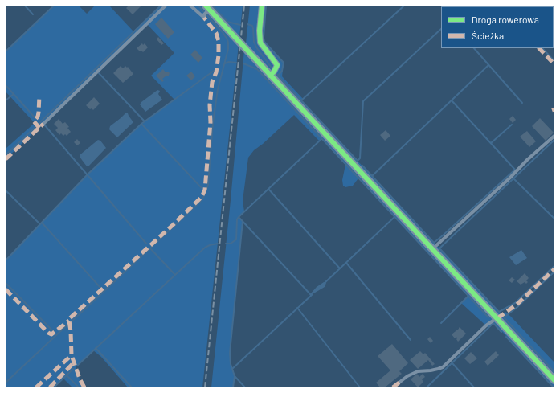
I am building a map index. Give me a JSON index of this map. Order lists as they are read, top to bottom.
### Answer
{
  "legend": ["Droga rowerowa", "Ścieżka"]
}
